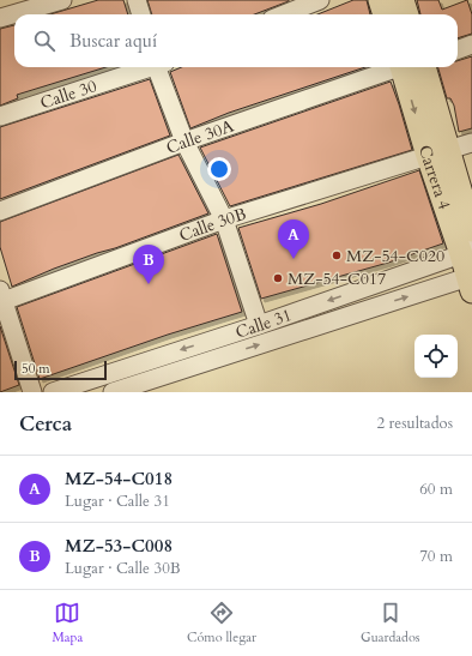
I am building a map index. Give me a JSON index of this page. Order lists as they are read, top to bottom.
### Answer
{
  "streets": {
    "main road": ["Carrera 4"],
    "street": [
      "Calle 30",
      "Calle 30A",
      "Calle 30B",
      "Calle 31"
    ]
  },
  "crossings": [
    ["Carrera 4", "Calle 30B"],
    ["Carrera 4", "Calle 31"]
  ],
  "places": ["MZ-54-C020", "MZ-54-C017"],
  "scale_bar": "50 m",
  "page": {
    "search": "Buscar aquí",
    "pins": ["A", "B"],
    "scale": "50 m",
    "heading": ["Cerca", "2 resultados"],
    "list": [
      {
        "mark": "A",
        "name": "MZ-54-C018",
        "note": "Lugar · Calle 31",
        "value": "60 m"
      },
      {
        "mark": "B",
        "name": "MZ-53-C008",
        "note": "Lugar · Calle 30B",
        "value": "70 m"
      }
    ],
    "nav": ["Mapa", "Cómo llegar", "Guardados"]
  }
}
